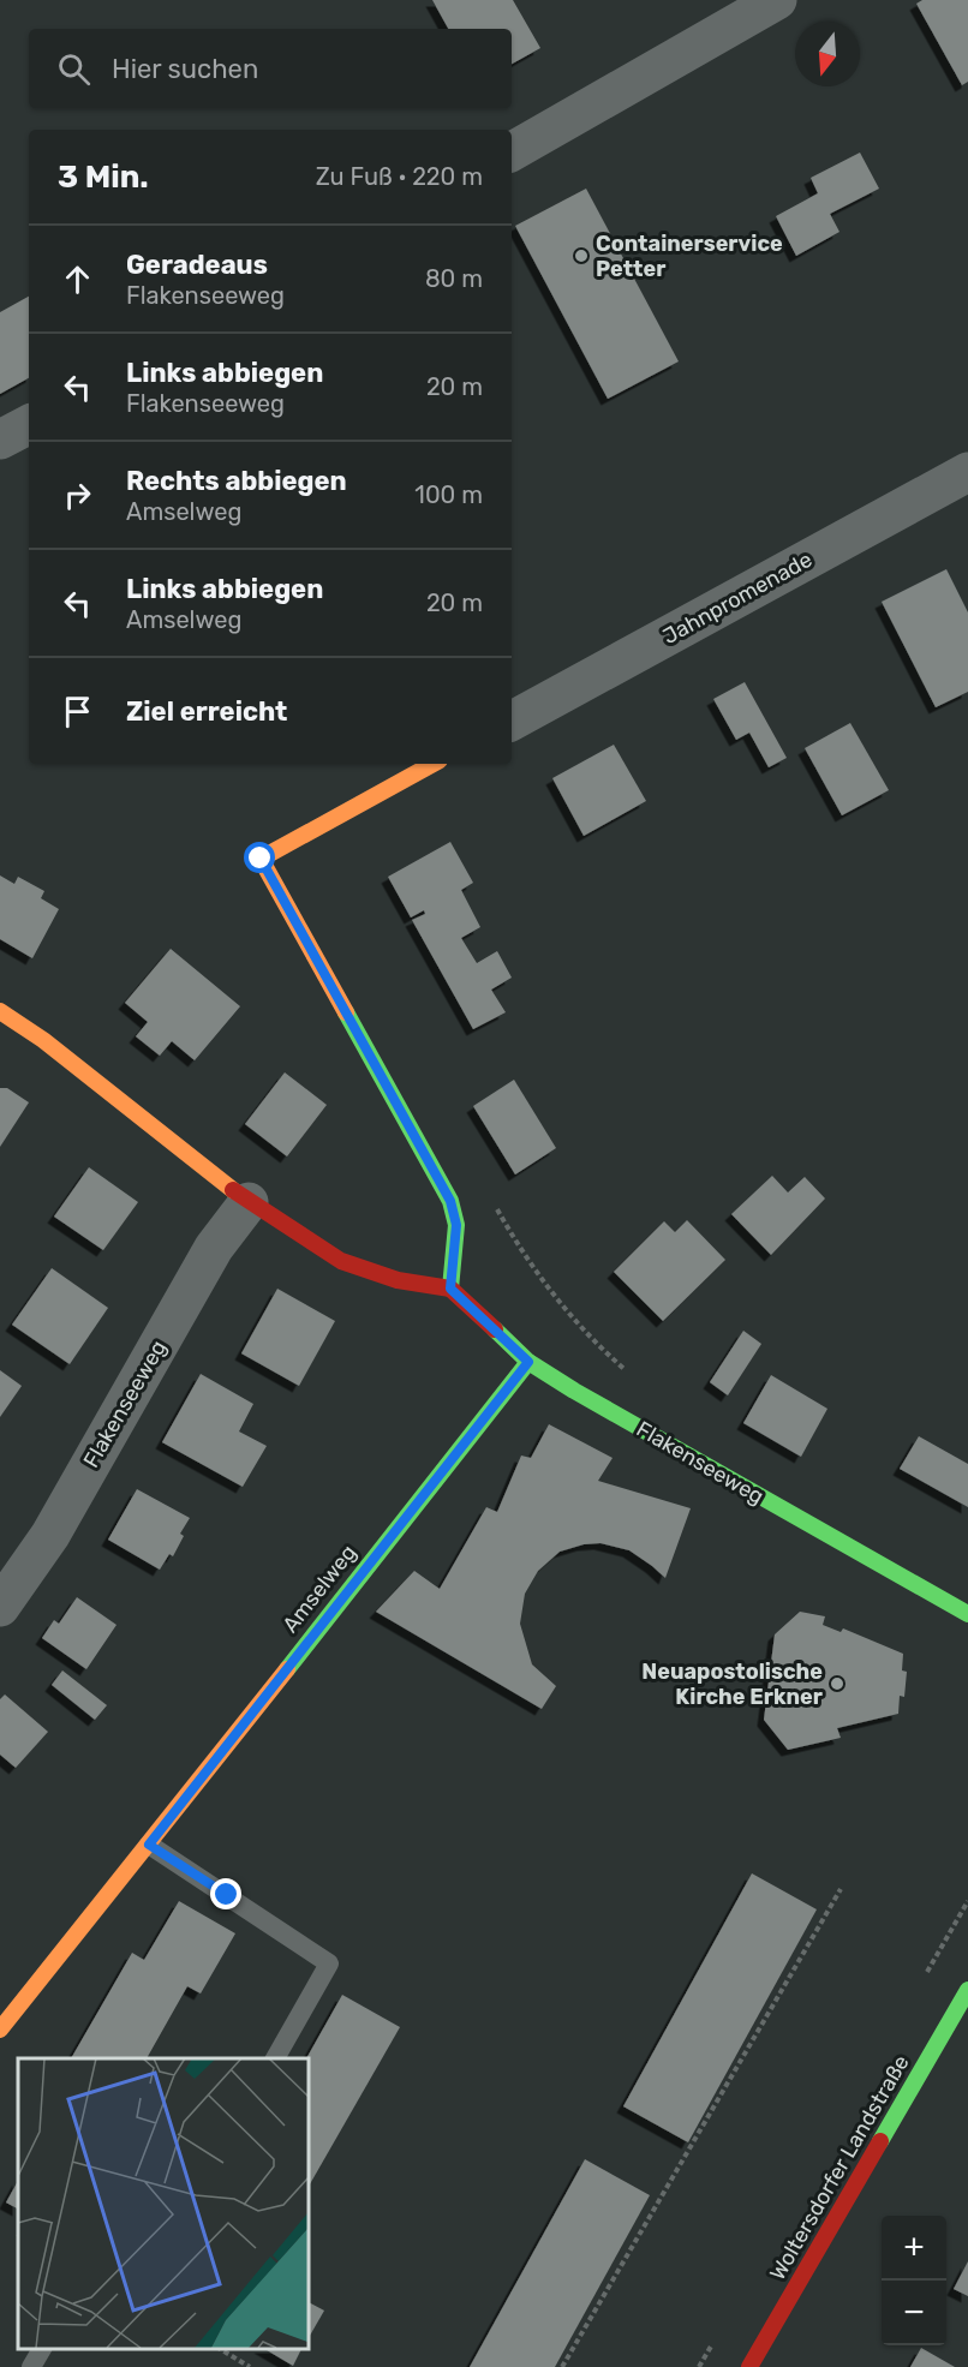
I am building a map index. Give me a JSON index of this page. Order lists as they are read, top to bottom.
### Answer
{
  "streets": {
    "street": [
      "Jahnpromenade",
      "Flakenseeweg",
      "Amselweg",
      "Woltersdorfer Landstraße"
    ]
  },
  "crossings": [
    ["Flakenseeweg", "Amselweg"]
  ],
  "places": ["Containerservice Petter", "Neuapostolische Kirche Erkner"],
  "north": "bottom",
  "page": {
    "search": "Hier suchen",
    "heading": ["3 Min.", "Zu Fuß · 220 m"],
    "list": [
      ["Geradeaus", "Flakenseeweg", "80 m"],
      ["Links abbiegen", "Flakenseeweg", "20 m"],
      ["Rechts abbiegen", "Amselweg", "100 m"],
      ["Links abbiegen", "Amselweg", "20 m"],
      "Ziel erreicht"
    ],
    "map_buttons": ["+", "−"]
  }
}
